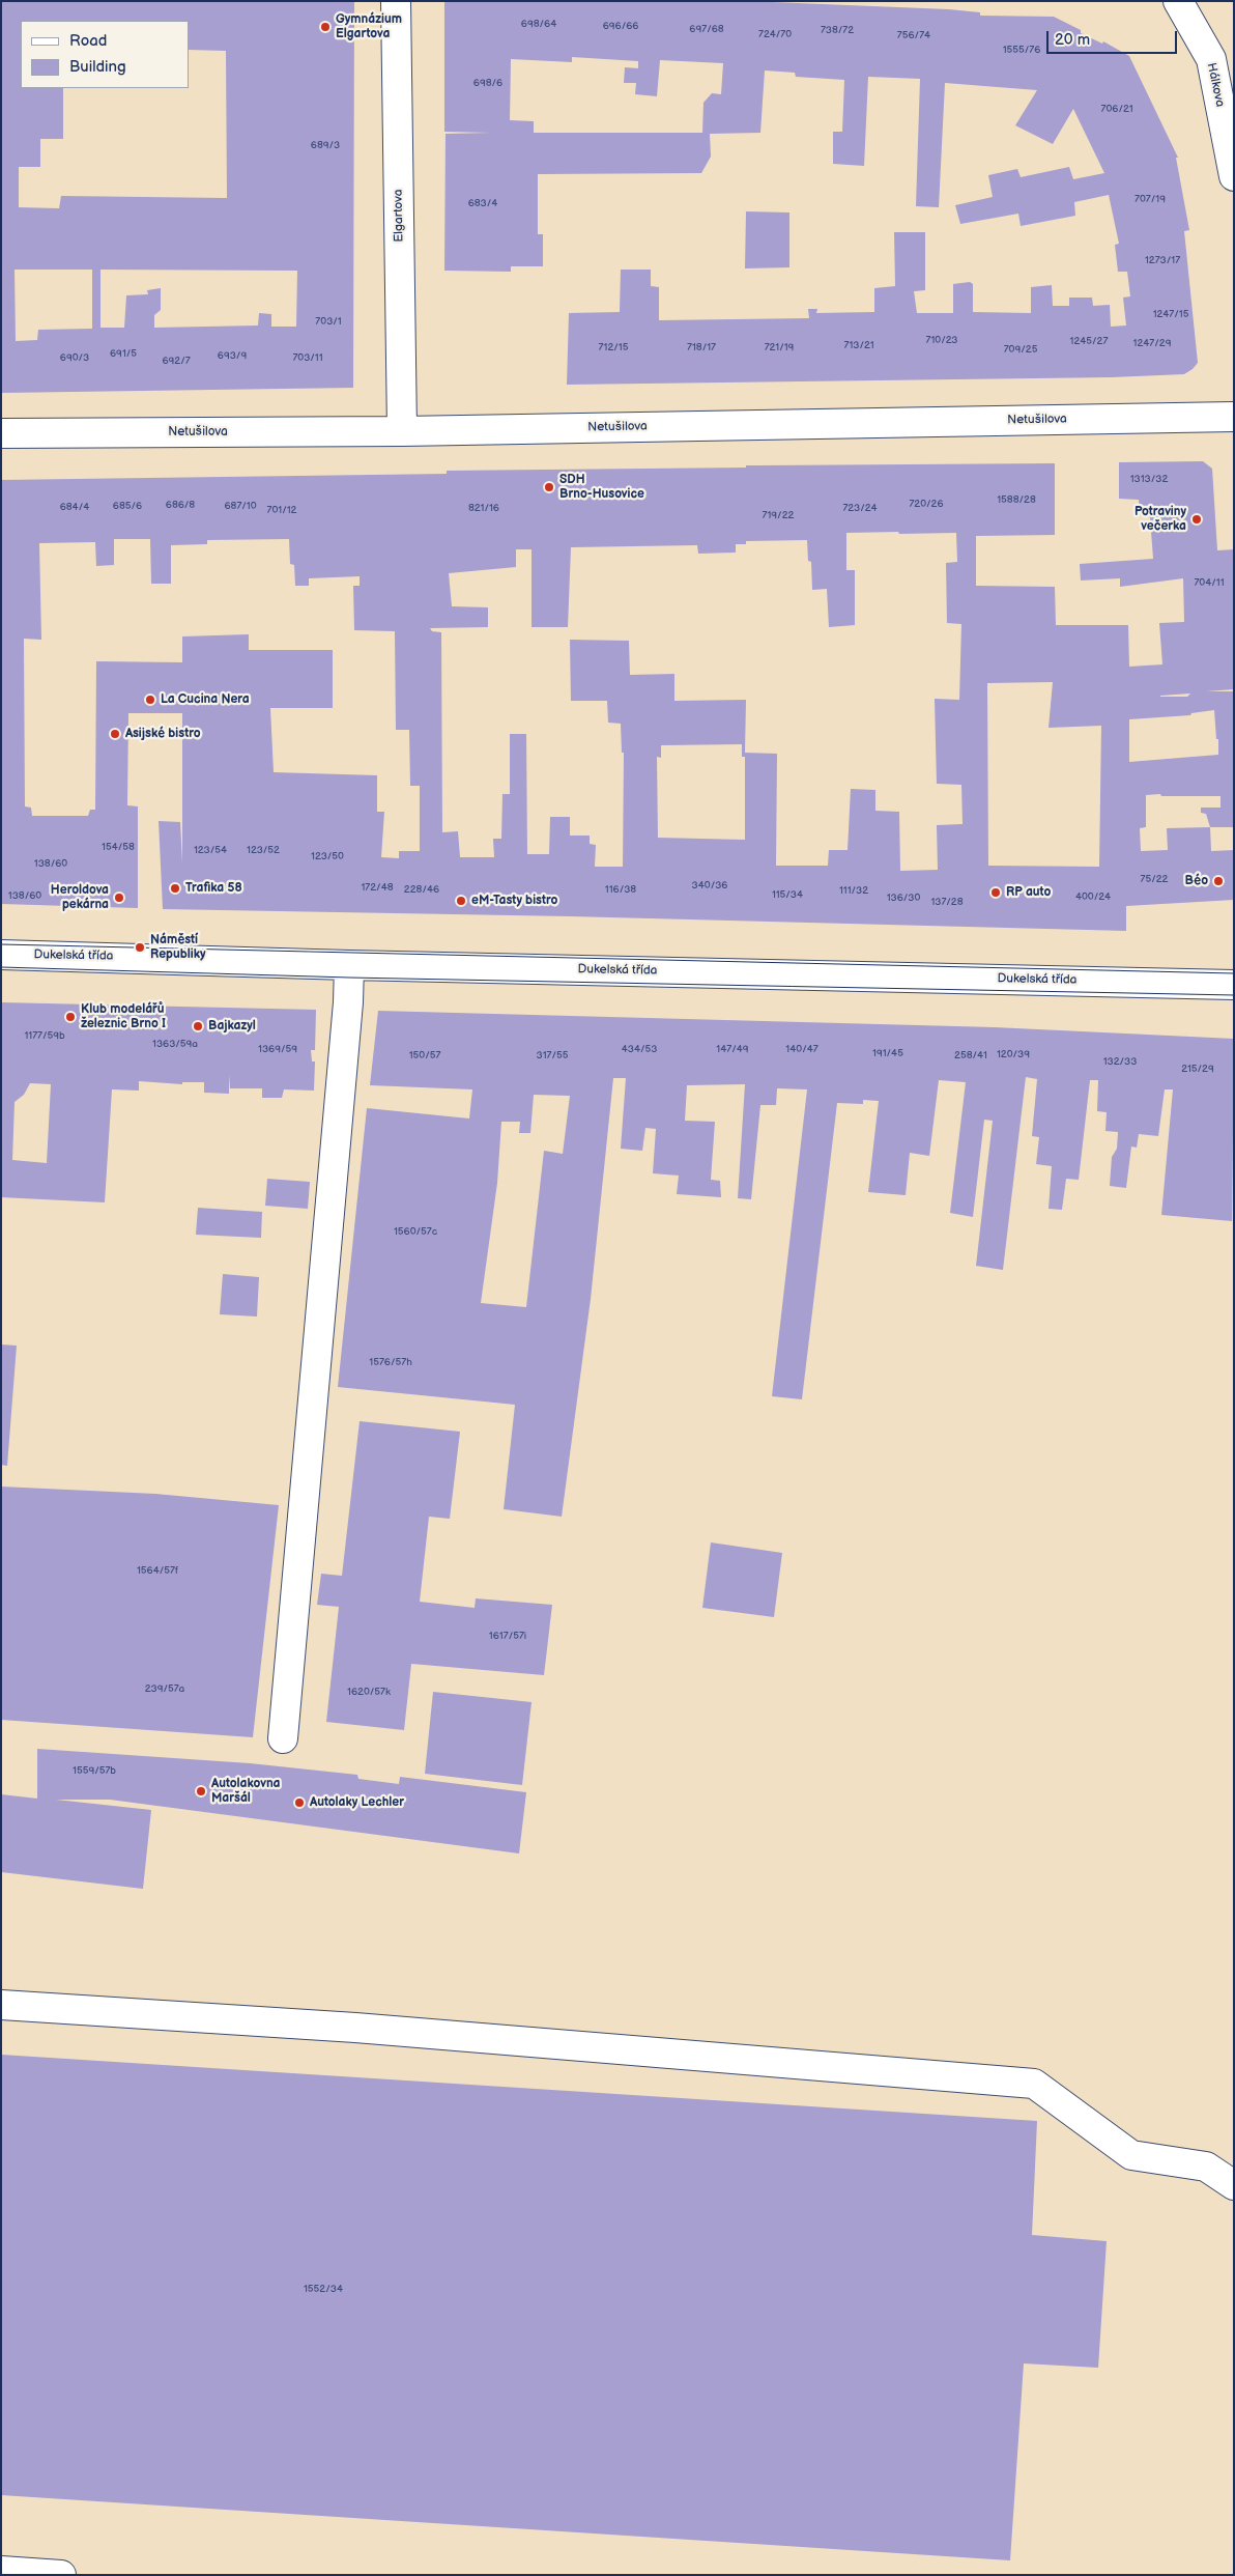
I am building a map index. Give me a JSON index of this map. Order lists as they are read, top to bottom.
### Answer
{
  "streets": {
    "street": [
      "Hálkova",
      "Elgartova",
      "Netušilova",
      "Dukelská třída"
    ]
  },
  "crossings": [
    ["Elgartova", "Netušilova"]
  ],
  "places": [
    "Gymnázium Elgartova",
    "SDH Brno-Husovice",
    "Potraviny večerka",
    "La Cucina Nera",
    "Asijské bistro",
    "Béo",
    "Trafika 58",
    "RP auto",
    "Heroldova pekárna",
    "eM-Tasty bistro",
    "Náměstí Republiky",
    "Klub modelářů železnic Brno I",
    "Bajkazyl",
    "Autolakovna Maršál",
    "Autolaky Lechler"
  ],
  "house_numbers": [
    "698/64",
    "696/66",
    "697/68",
    "738/72",
    "724/70",
    "756/74",
    "1555/76",
    "698/6",
    "706/21",
    "689/3",
    "707/19",
    "683/4",
    "1273/17",
    "1247/15",
    "703/1",
    "710/23",
    "1245/27",
    "1247/29",
    "713/21",
    "712/15",
    "718/17",
    "721/19",
    "709/25",
    "691/5",
    "693/9",
    "690/3",
    "703/11",
    "692/7",
    "1313/32",
    "1588/28",
    "720/26",
    "686/8",
    "685/6",
    "687/10",
    "684/4",
    "821/16",
    "723/24",
    "701/12",
    "719/22",
    "704/11",
    "154/58",
    "123/54",
    "123/52",
    "123/50",
    "138/60",
    "75/22",
    "340/36",
    "172/48",
    "228/46",
    "116/38",
    "111/32",
    "115/34",
    "138/60",
    "400/24",
    "136/30",
    "137/28",
    "1177/59b",
    "1363/59a",
    "1369/59",
    "434/53",
    "147/49",
    "140/47",
    "191/45",
    "120/39",
    "150/57",
    "317/55",
    "258/41",
    "132/33",
    "215/29",
    "1560/57c",
    "1576/57h",
    "1564/57f",
    "1617/57i",
    "239/57a",
    "1620/57k",
    "1559/57b",
    "1552/34"
  ],
  "legend": ["Road", "Building"],
  "scale_bar": "20 m"
}
